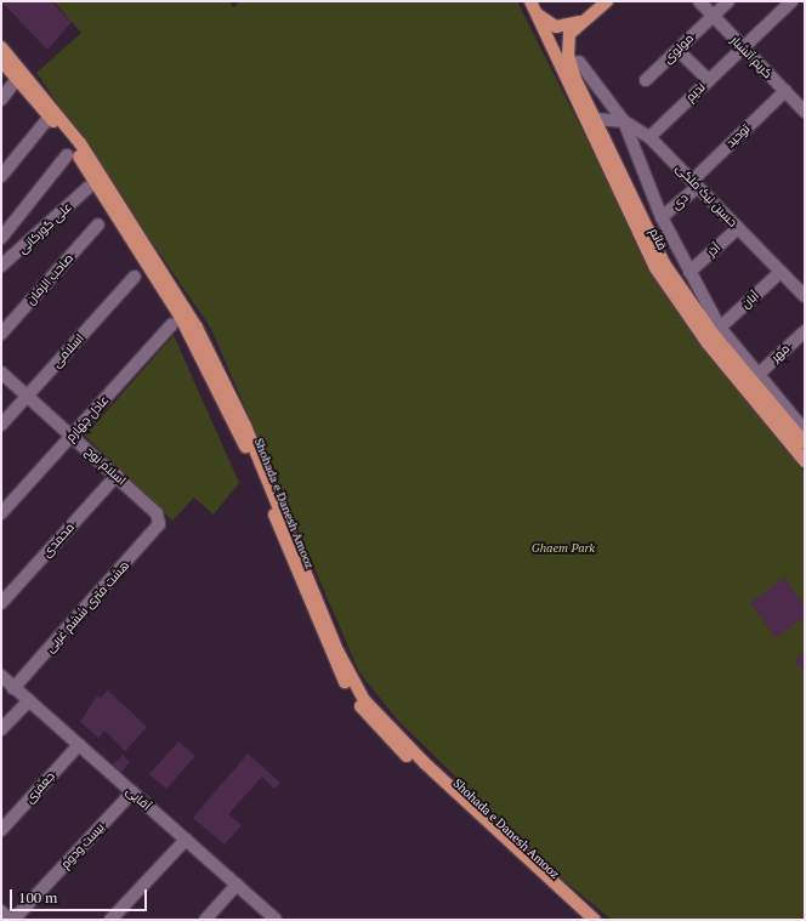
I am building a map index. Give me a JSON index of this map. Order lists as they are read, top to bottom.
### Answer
{
  "streets": {
    "main road": ["قائم", "Shohada e Danesh Amooz"],
    "street": [
      "مولوی",
      "کریم آتشبار",
      "ندیم",
      "توحید",
      "حسین نیک ملکی",
      "دی",
      "علی گورکانی",
      "آذر",
      "صاحب الزمان",
      "آبان",
      "اسلامی",
      "مهر",
      "عادل چهارم",
      "اسلام نوح",
      "محمدی",
      "هشت متری ششم غربی",
      "جعفری",
      "آقایی",
      "بیست ودوم"
    ]
  },
  "crossings": [
    ["مولوی", "کریم آتشبار"],
    ["کریم آتشبار", "ندیم"],
    ["کریم آتشبار", "توحید"],
    ["ندیم", "حسین نیک ملکی"],
    ["توحید", "حسین نیک ملکی"],
    ["توحید", "دی"],
    ["حسین نیک ملکی", "دی"],
    ["حسین نیک ملکی", "قائم"],
    ["حسین نیک ملکی", "آذر"],
    ["حسین نیک ملکی", "آبان"],
    ["اسلامی", "اسلام نوح"],
    ["عادل چهارم", "اسلام نوح"],
    ["اسلام نوح", "محمدی"],
    ["اسلام نوح", "هشت متری ششم غربی"],
    ["هشت متری ششم غربی", "آقایی"],
    ["جعفری", "آقایی"],
    ["آقایی", "بیست ودوم"]
  ],
  "parks": ["Ghaem Park"],
  "scale_bar": "100 m"
}
